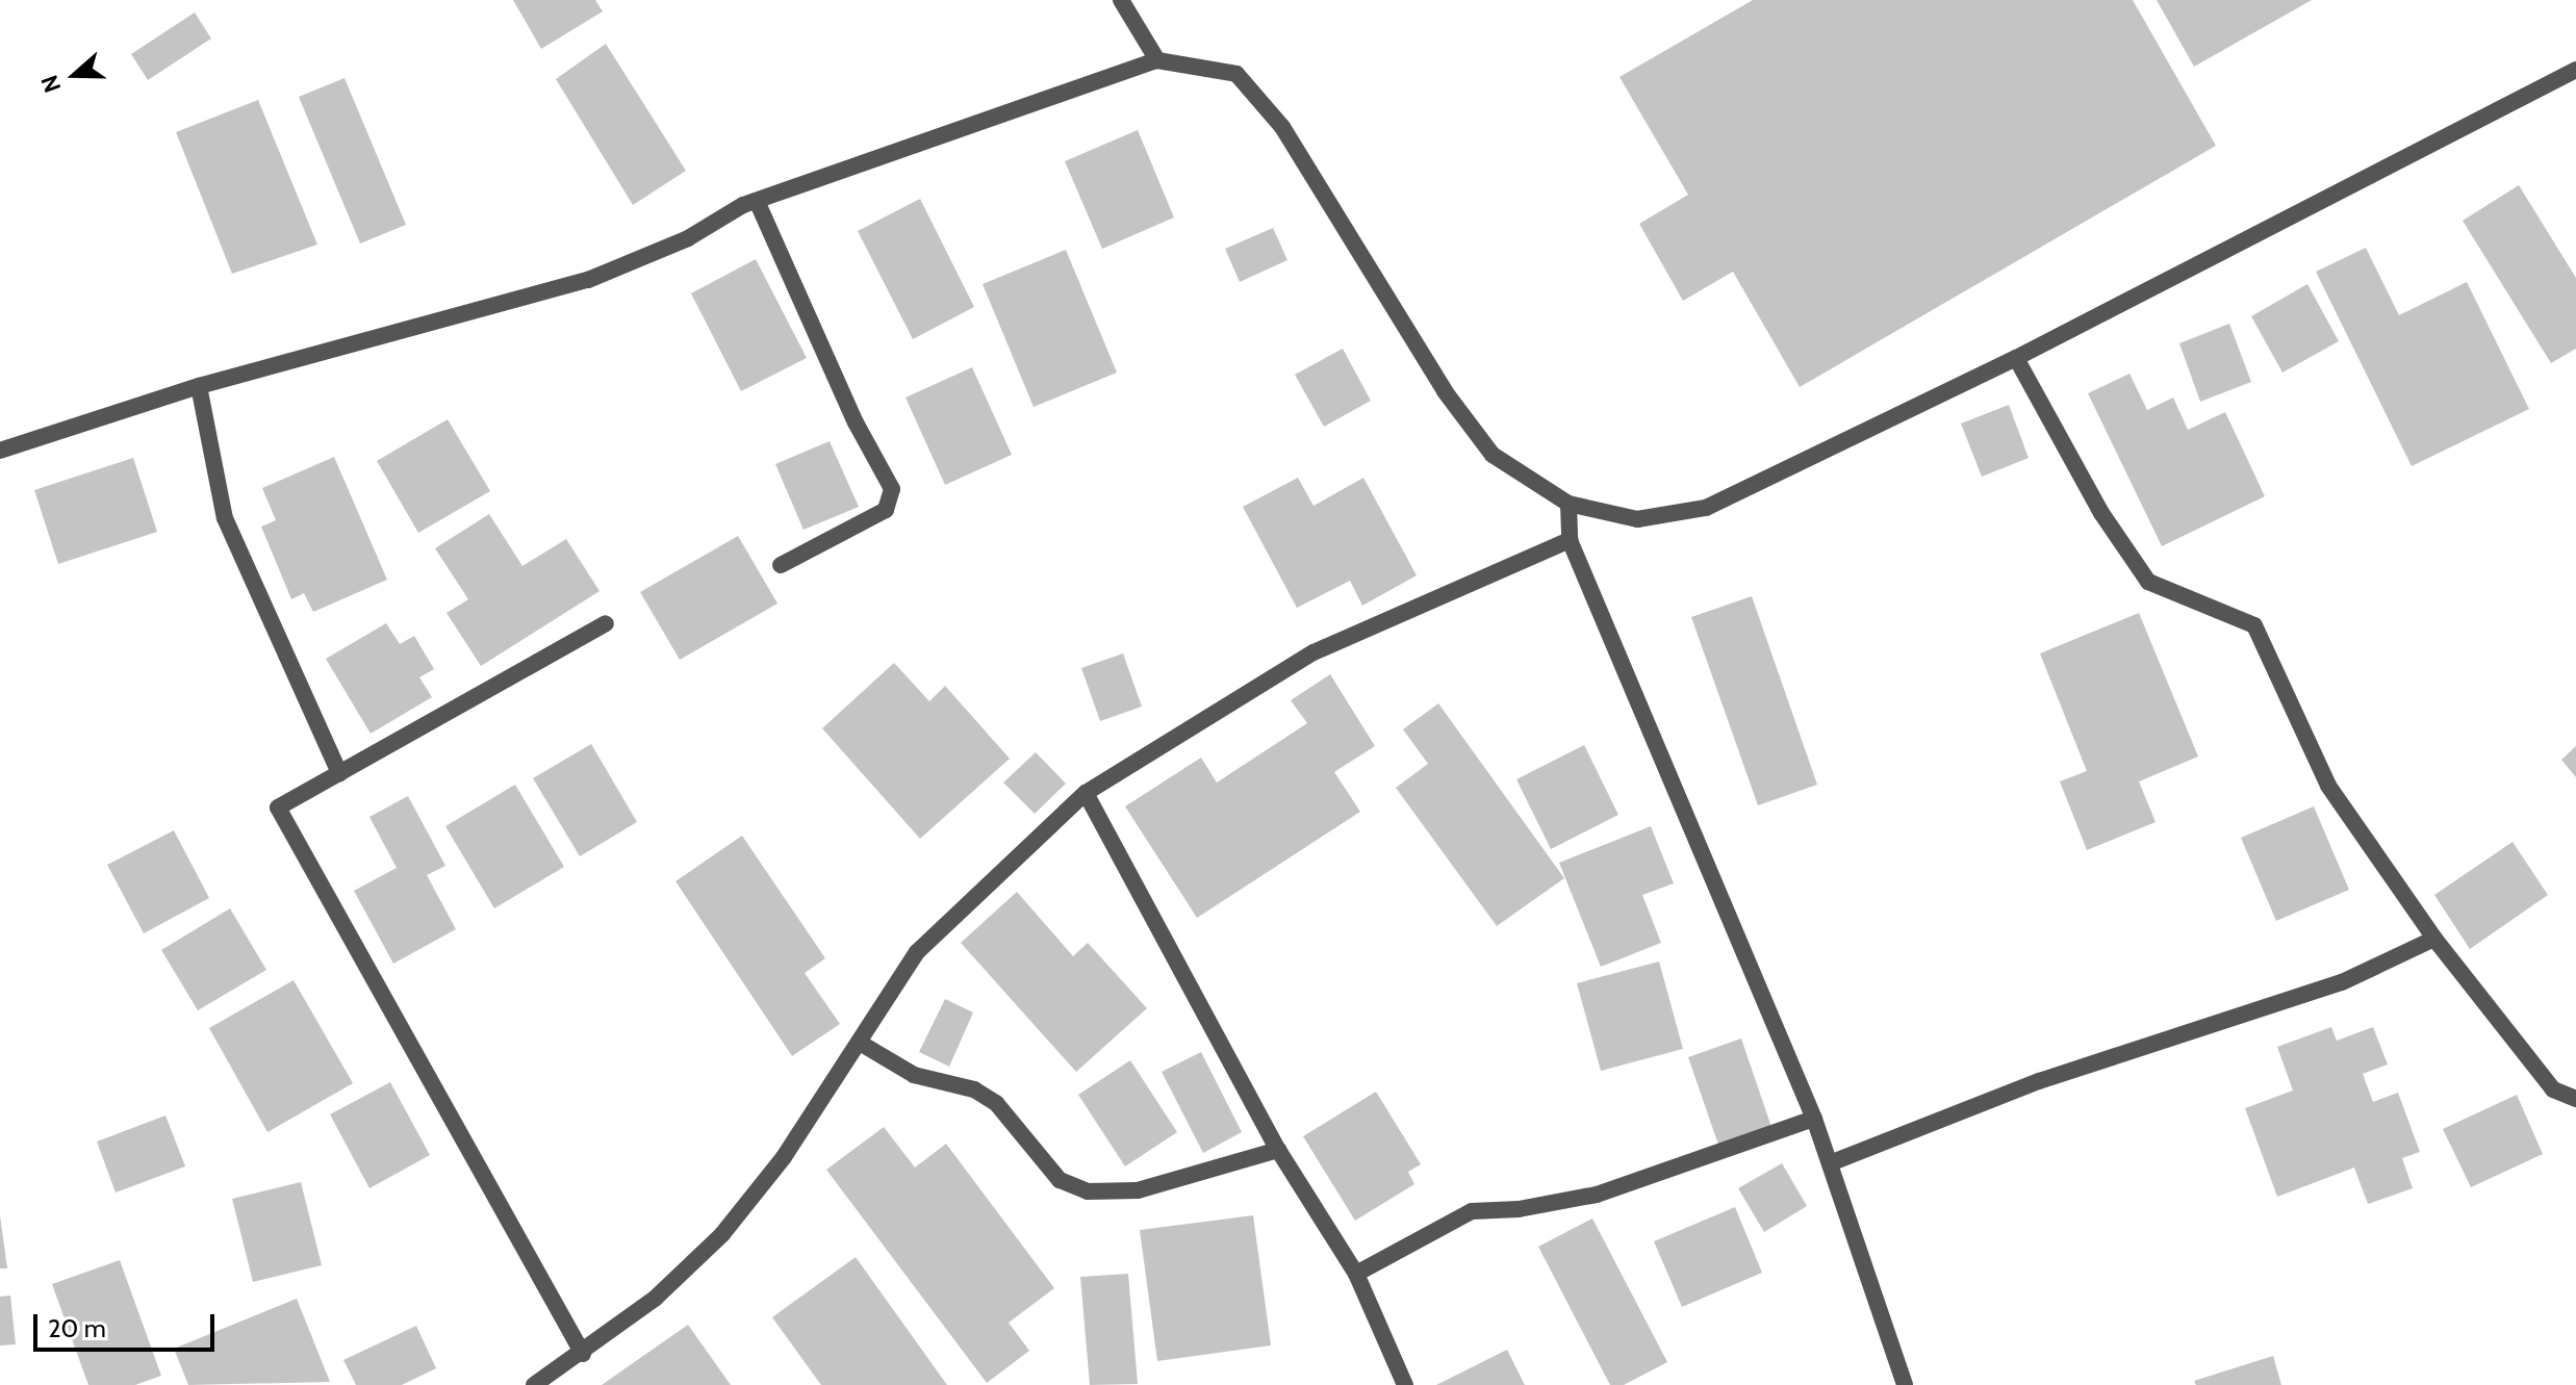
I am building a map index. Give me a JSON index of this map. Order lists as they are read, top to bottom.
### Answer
{
  "scale_bar": "20 m",
  "north": "left"
}
